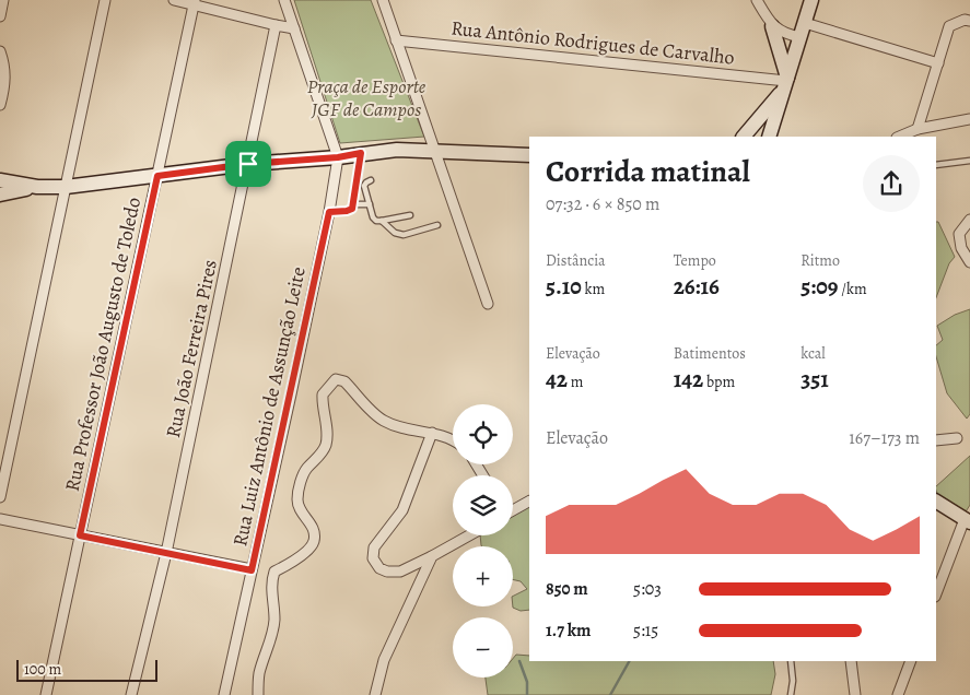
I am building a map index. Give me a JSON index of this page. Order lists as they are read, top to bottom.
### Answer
{
  "streets": {
    "street": [
      "Rua Antônio Rodrigues de Carvalho",
      "Rua Professor João Augusto de Toledo",
      "Rua João Ferreira Pires",
      "Rua Luiz Antônio de Assunção Leite"
    ]
  },
  "parks": ["Praça de Esporte JGF de Campos"],
  "scale_bar": "100 m",
  "page": {
    "heading": ["Corrida matinal", "07:32 · 6 × 850 m"],
    "stats": [
      ["Distância", "5.10 km"],
      ["Tempo", "26:16"],
      ["Ritmo", "5:09 /km"],
      ["Elevação", "42 m"],
      ["Batimentos", "142 bpm"],
      ["kcal", "351"]
    ],
    "map_buttons": ["+", "−"],
    "chart": ["Elevação", "167–173 m"],
    "list": [
      {
        "name": "850 m",
        "note": "5:03"
      },
      {
        "name": "1.7 km",
        "note": "5:15"
      }
    ],
    "scale": "100 m"
  }
}
